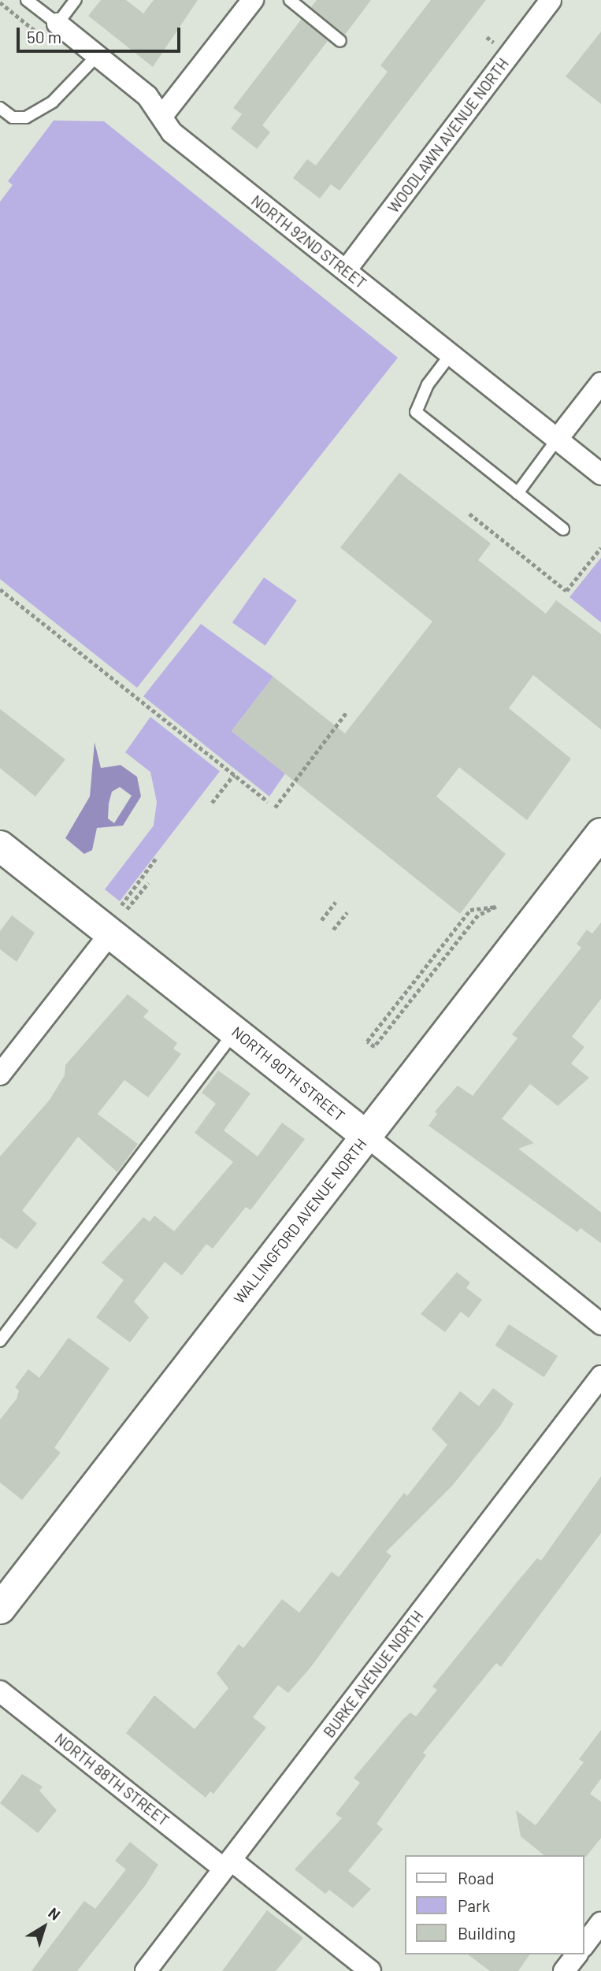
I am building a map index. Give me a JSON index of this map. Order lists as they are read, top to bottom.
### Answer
{
  "streets": {
    "street": [
      "WOODLAWN AVENUE NORTH",
      "NORTH 92ND STREET",
      "NORTH 90TH STREET",
      "WALLINGFORD AVENUE NORTH",
      "BURKE AVENUE NORTH",
      "NORTH 88TH STREET"
    ]
  },
  "crossings": [
    ["WOODLAWN AVENUE NORTH", "NORTH 92ND STREET"],
    ["NORTH 90TH STREET", "WALLINGFORD AVENUE NORTH"],
    ["BURKE AVENUE NORTH", "NORTH 88TH STREET"]
  ],
  "legend": ["Road", "Park", "Building"],
  "scale_bar": "50 m",
  "north": "top right"
}
